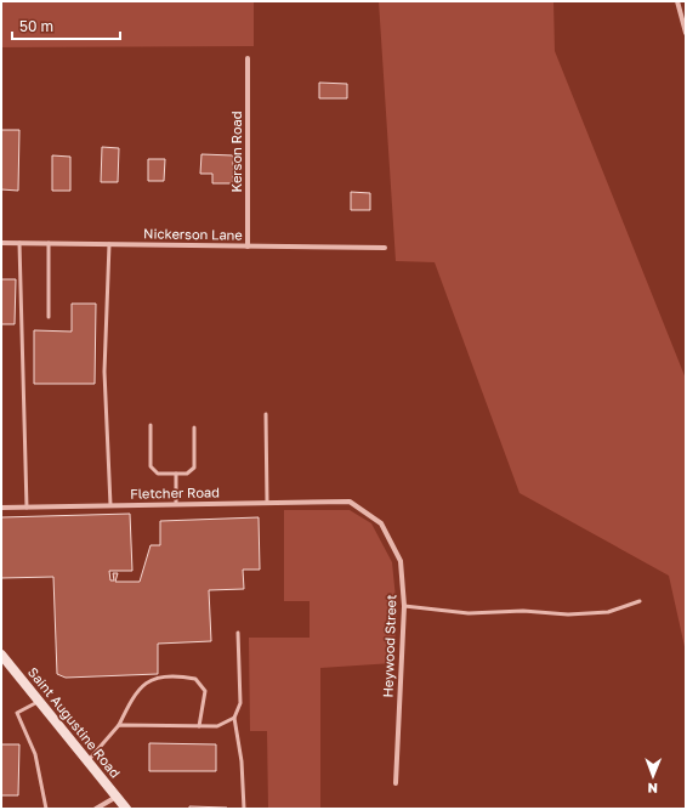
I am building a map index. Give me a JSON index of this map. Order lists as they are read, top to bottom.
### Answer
{
  "streets": {
    "main road": ["Saint Augustine Road"],
    "street": [
      "Kerson Road",
      "Nickerson Lane",
      "Fletcher Road",
      "Heywood Street"
    ]
  },
  "crossings": [
    ["Kerson Road", "Nickerson Lane"],
    ["Fletcher Road", "Heywood Street"]
  ],
  "scale_bar": "50 m",
  "north": "bottom"
}
